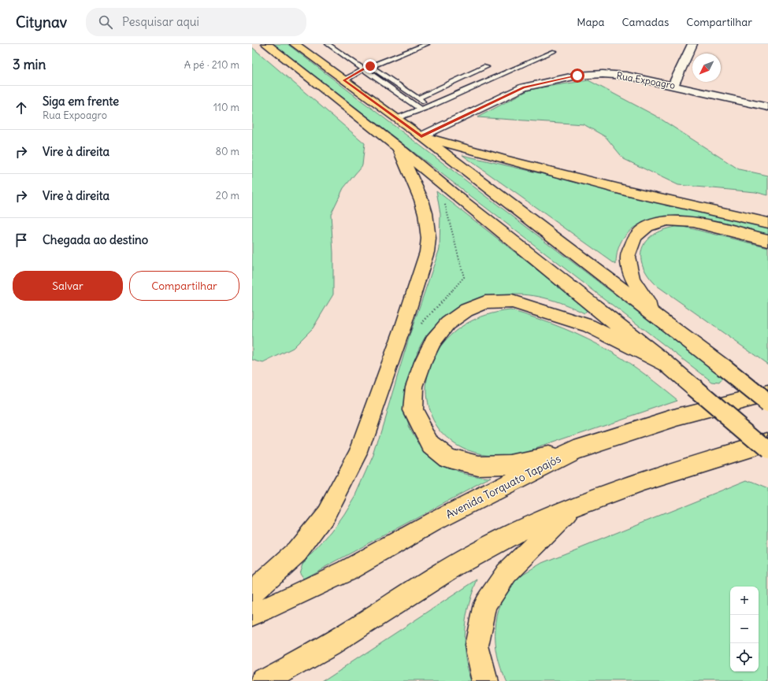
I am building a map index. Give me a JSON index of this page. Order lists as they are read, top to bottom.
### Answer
{
  "streets": {
    "main road": ["Avenida Torquato Tapajós"],
    "street": ["Rua Expoagro"]
  },
  "north": "bottom left",
  "page": {
    "header": "Citynav",
    "search": "Pesquisar aqui",
    "nav": ["Mapa", "Camadas", "Compartilhar"],
    "heading": ["3 min", "A pé · 210 m"],
    "list": [
      ["Siga em frente", "Rua Expoagro", "110 m"],
      ["Vire à direita", "80 m"],
      ["Vire à direita", "20 m"],
      "Chegada ao destino"
    ],
    "buttons": ["Salvar", "Compartilhar"],
    "map_buttons": ["+", "−"]
  }
}
